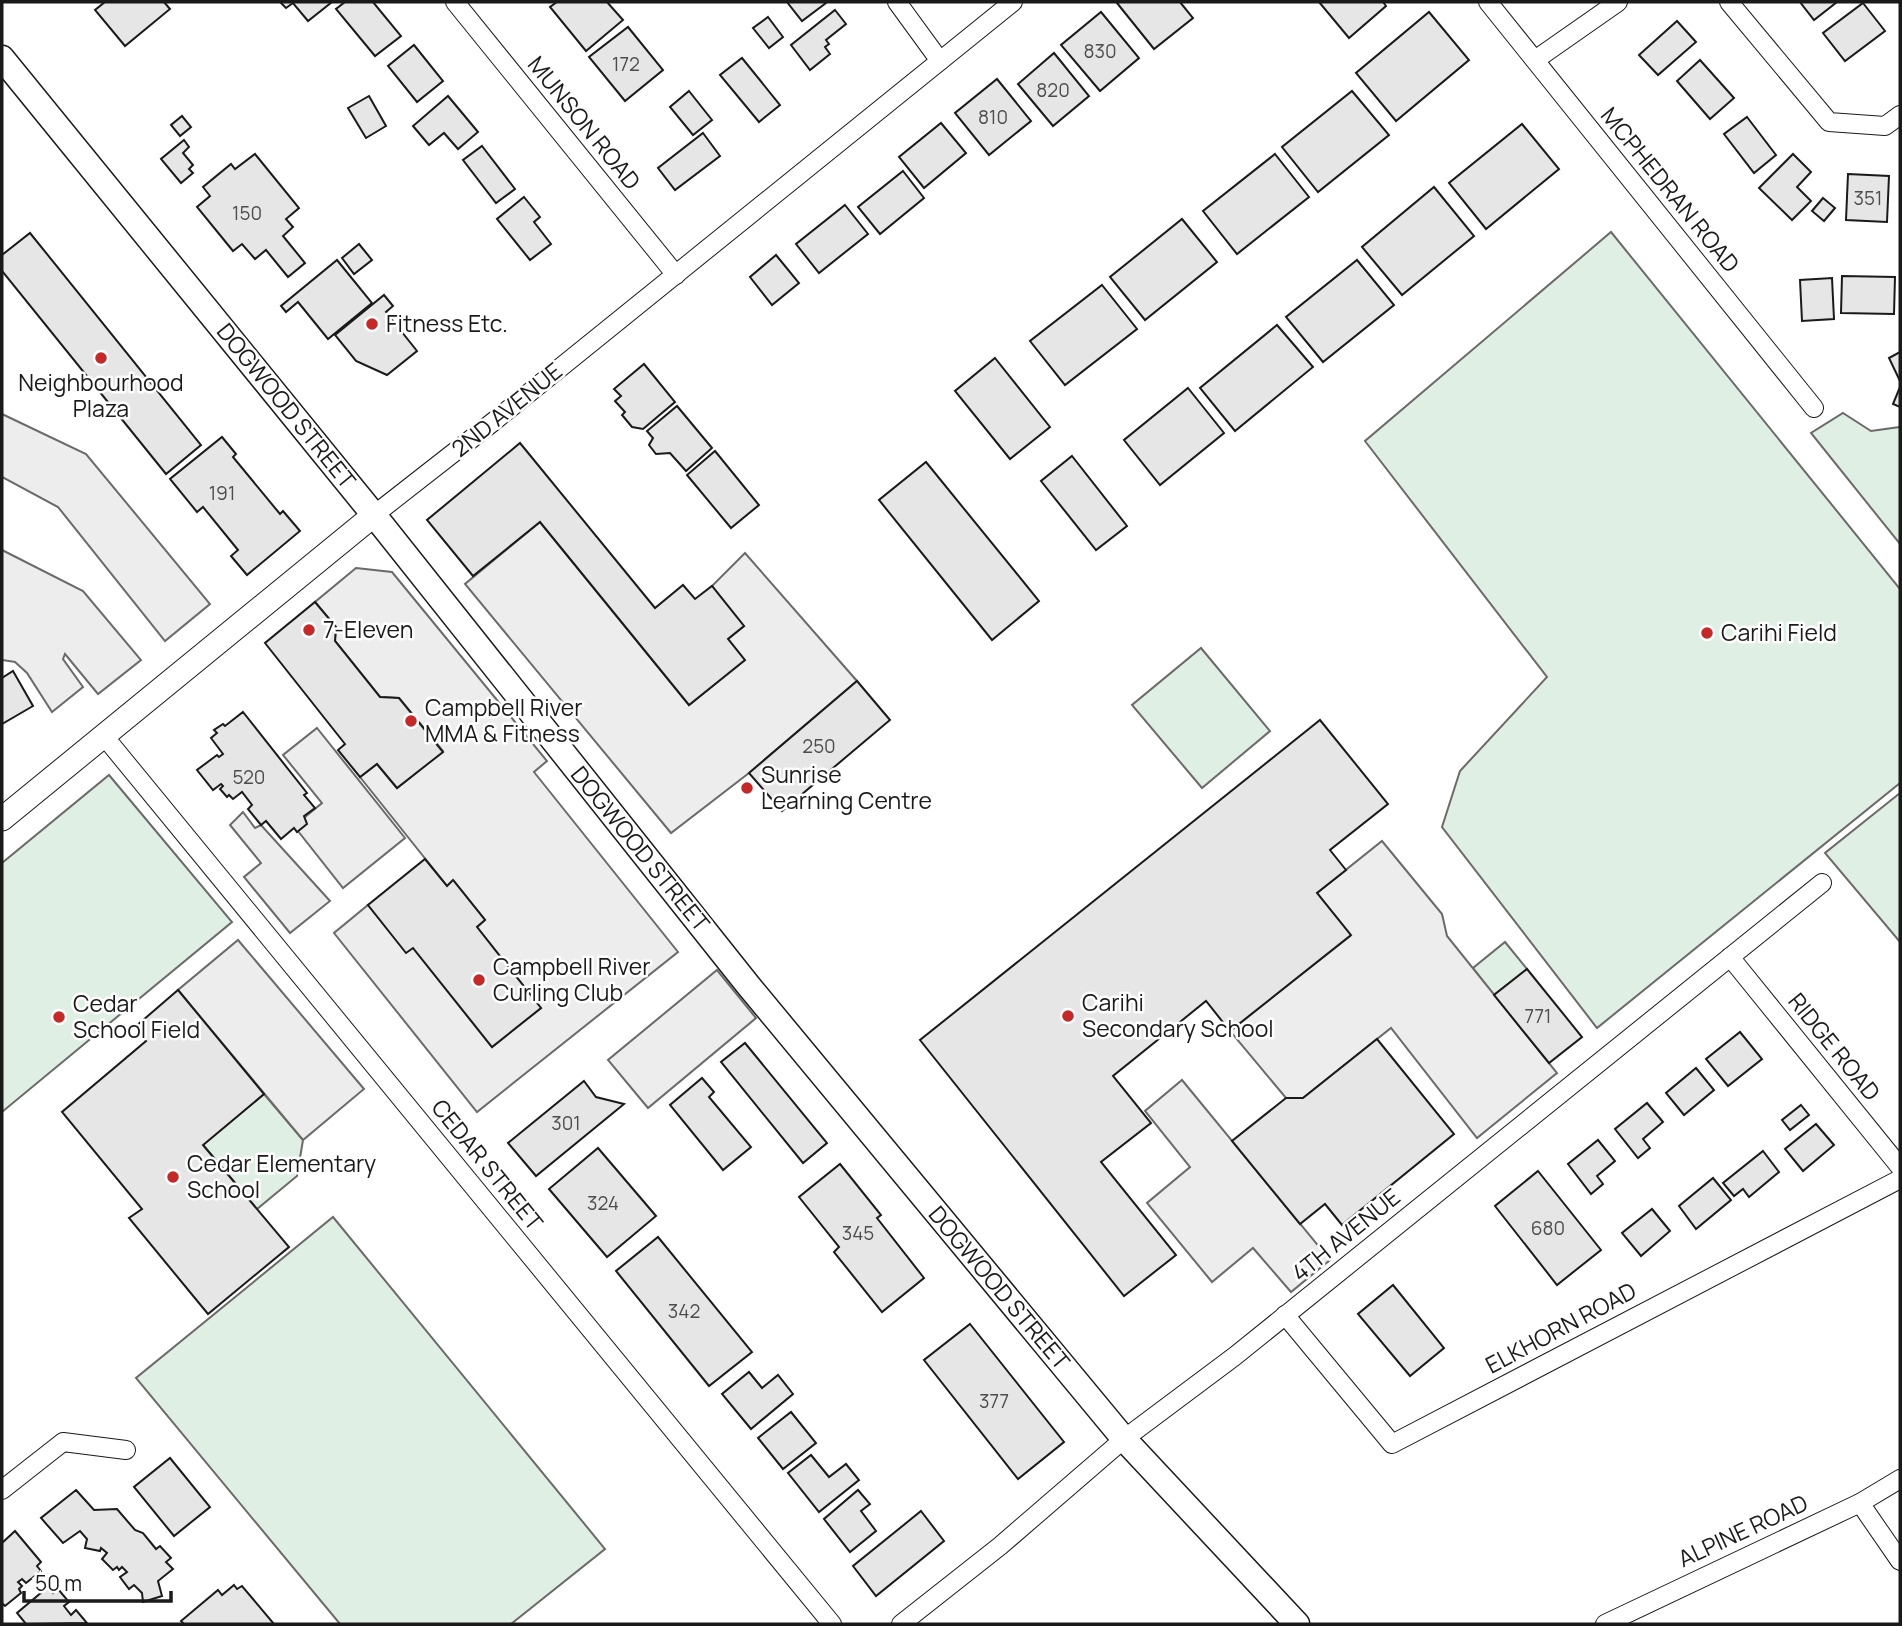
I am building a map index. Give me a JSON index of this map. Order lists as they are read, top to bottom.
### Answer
{
  "streets": {
    "main road": ["DOGWOOD STREET"],
    "street": [
      "MUNSON ROAD",
      "MCPHEDRAN ROAD",
      "2ND AVENUE",
      "RIDGE ROAD",
      "CEDAR STREET",
      "4TH AVENUE",
      "ELKHORN ROAD",
      "ALPINE ROAD"
    ]
  },
  "crossings": [
    ["MUNSON ROAD", "2ND AVENUE"],
    ["DOGWOOD STREET", "2ND AVENUE"],
    ["DOGWOOD STREET", "4TH AVENUE"],
    ["2ND AVENUE", "CEDAR STREET"],
    ["RIDGE ROAD", "4TH AVENUE"],
    ["4TH AVENUE", "ELKHORN ROAD"]
  ],
  "places": [
    "Fitness Etc.",
    "Neighbourhood Plaza",
    "7-Eleven",
    "Carihi Field",
    "Campbell River MMA & Fitness",
    "Sunrise Learning Centre",
    "Campbell River Curling Club",
    "Carihi Secondary School",
    "Cedar School Field",
    "Cedar Elementary School"
  ],
  "house_numbers": [
    "830",
    "172",
    "820",
    "810",
    "351",
    "150",
    "191",
    "250",
    "520",
    "771",
    "301",
    "324",
    "680",
    "345",
    "342",
    "377"
  ],
  "scale_bar": "50 m"
}
